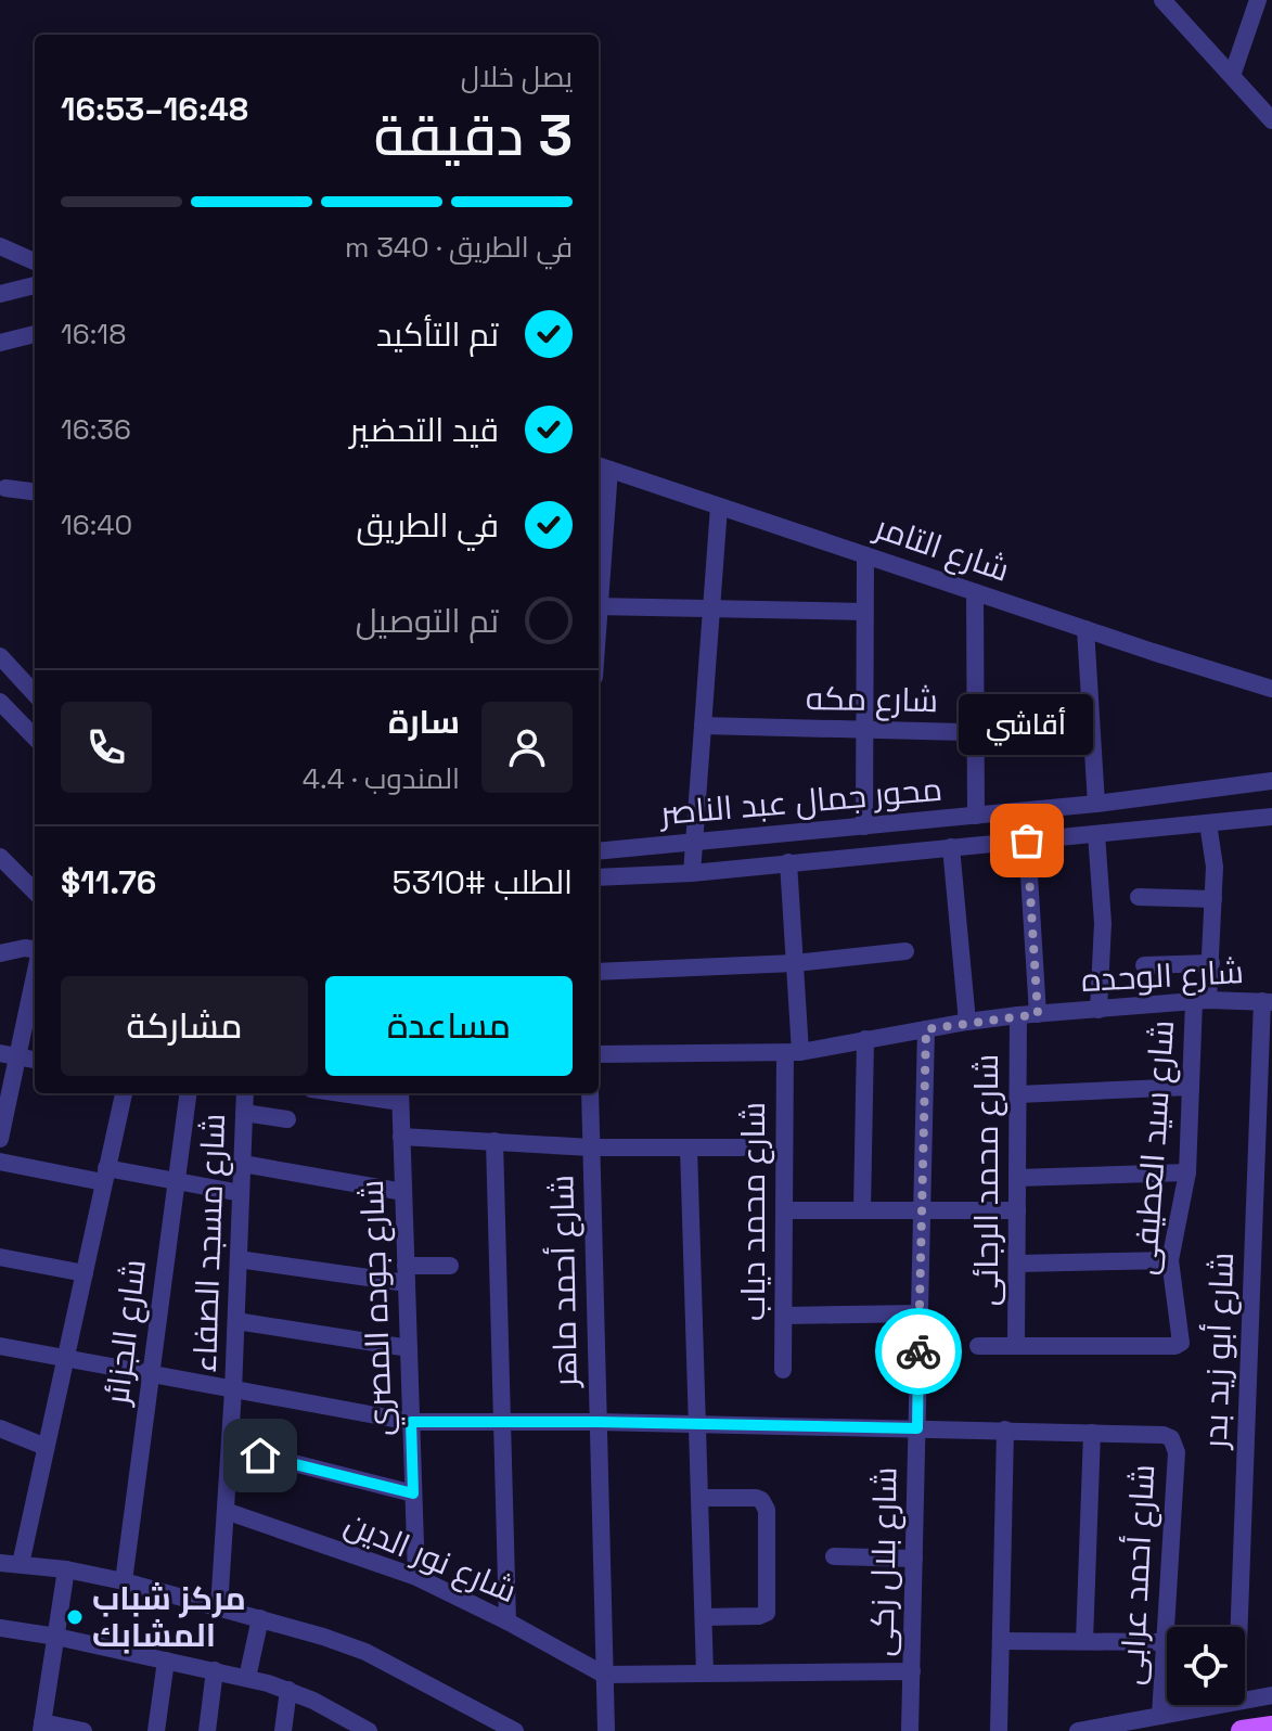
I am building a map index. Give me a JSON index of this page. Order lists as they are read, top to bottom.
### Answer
{
  "streets": {
    "street": [
      "شارع التامر",
      "شارع مكه",
      "محور جمال عبد الناصر",
      "شارع الوحده",
      "شارع سيد العطيفى",
      "شارع محمد الرجائى",
      "شارع محمد دياب",
      "شارع مسجد الصفاء",
      "شارع أحمد ماهر",
      "شارع جوده المصري",
      "شارع الجزائر",
      "شارع أبو زيد بدر",
      "شارع نور الدين",
      "شارع بلال زكى",
      "شارع أحمد عرابى"
    ]
  },
  "crossings": [
    ["محور جمال عبد الناصر", "شارع سيد العطيفى"],
    ["محور جمال عبد الناصر", "شارع محمد دياب"],
    ["شارع الوحده", "شارع سيد العطيفى"],
    ["شارع الوحده", "شارع محمد الرجائى"],
    ["شارع الوحده", "شارع محمد دياب"],
    ["شارع الوحده", "شارع أبو زيد بدر"],
    ["شارع الوحده", "شارع بلال زكى"],
    ["شارع سيد العطيفى", "شارع محمد الرجائى"],
    ["شارع مسجد الصفاء", "شارع نور الدين"],
    ["شارع أحمد ماهر", "شارع نور الدين"],
    ["شارع جوده المصري", "شارع نور الدين"]
  ],
  "places": ["أقاشي", "مركز شباب المشابك"],
  "page": {
    "heading": ["3 دقيقة", "يصل خلال", "16:48–16:53"],
    "panel": [
      "سارة",
      "المندوب · 4.4",
      "الطلب #5310",
      "$11.76"
    ],
    "bar": "في الطريق · 340 m",
    "list": [
      ["تم التأكيد", "16:18"],
      ["قيد التحضير", "16:36"],
      ["في الطريق", "16:40"],
      "تم التوصيل"
    ],
    "bubble": "أقاشي",
    "buttons": ["مساعدة", "مشاركة"]
  }
}
